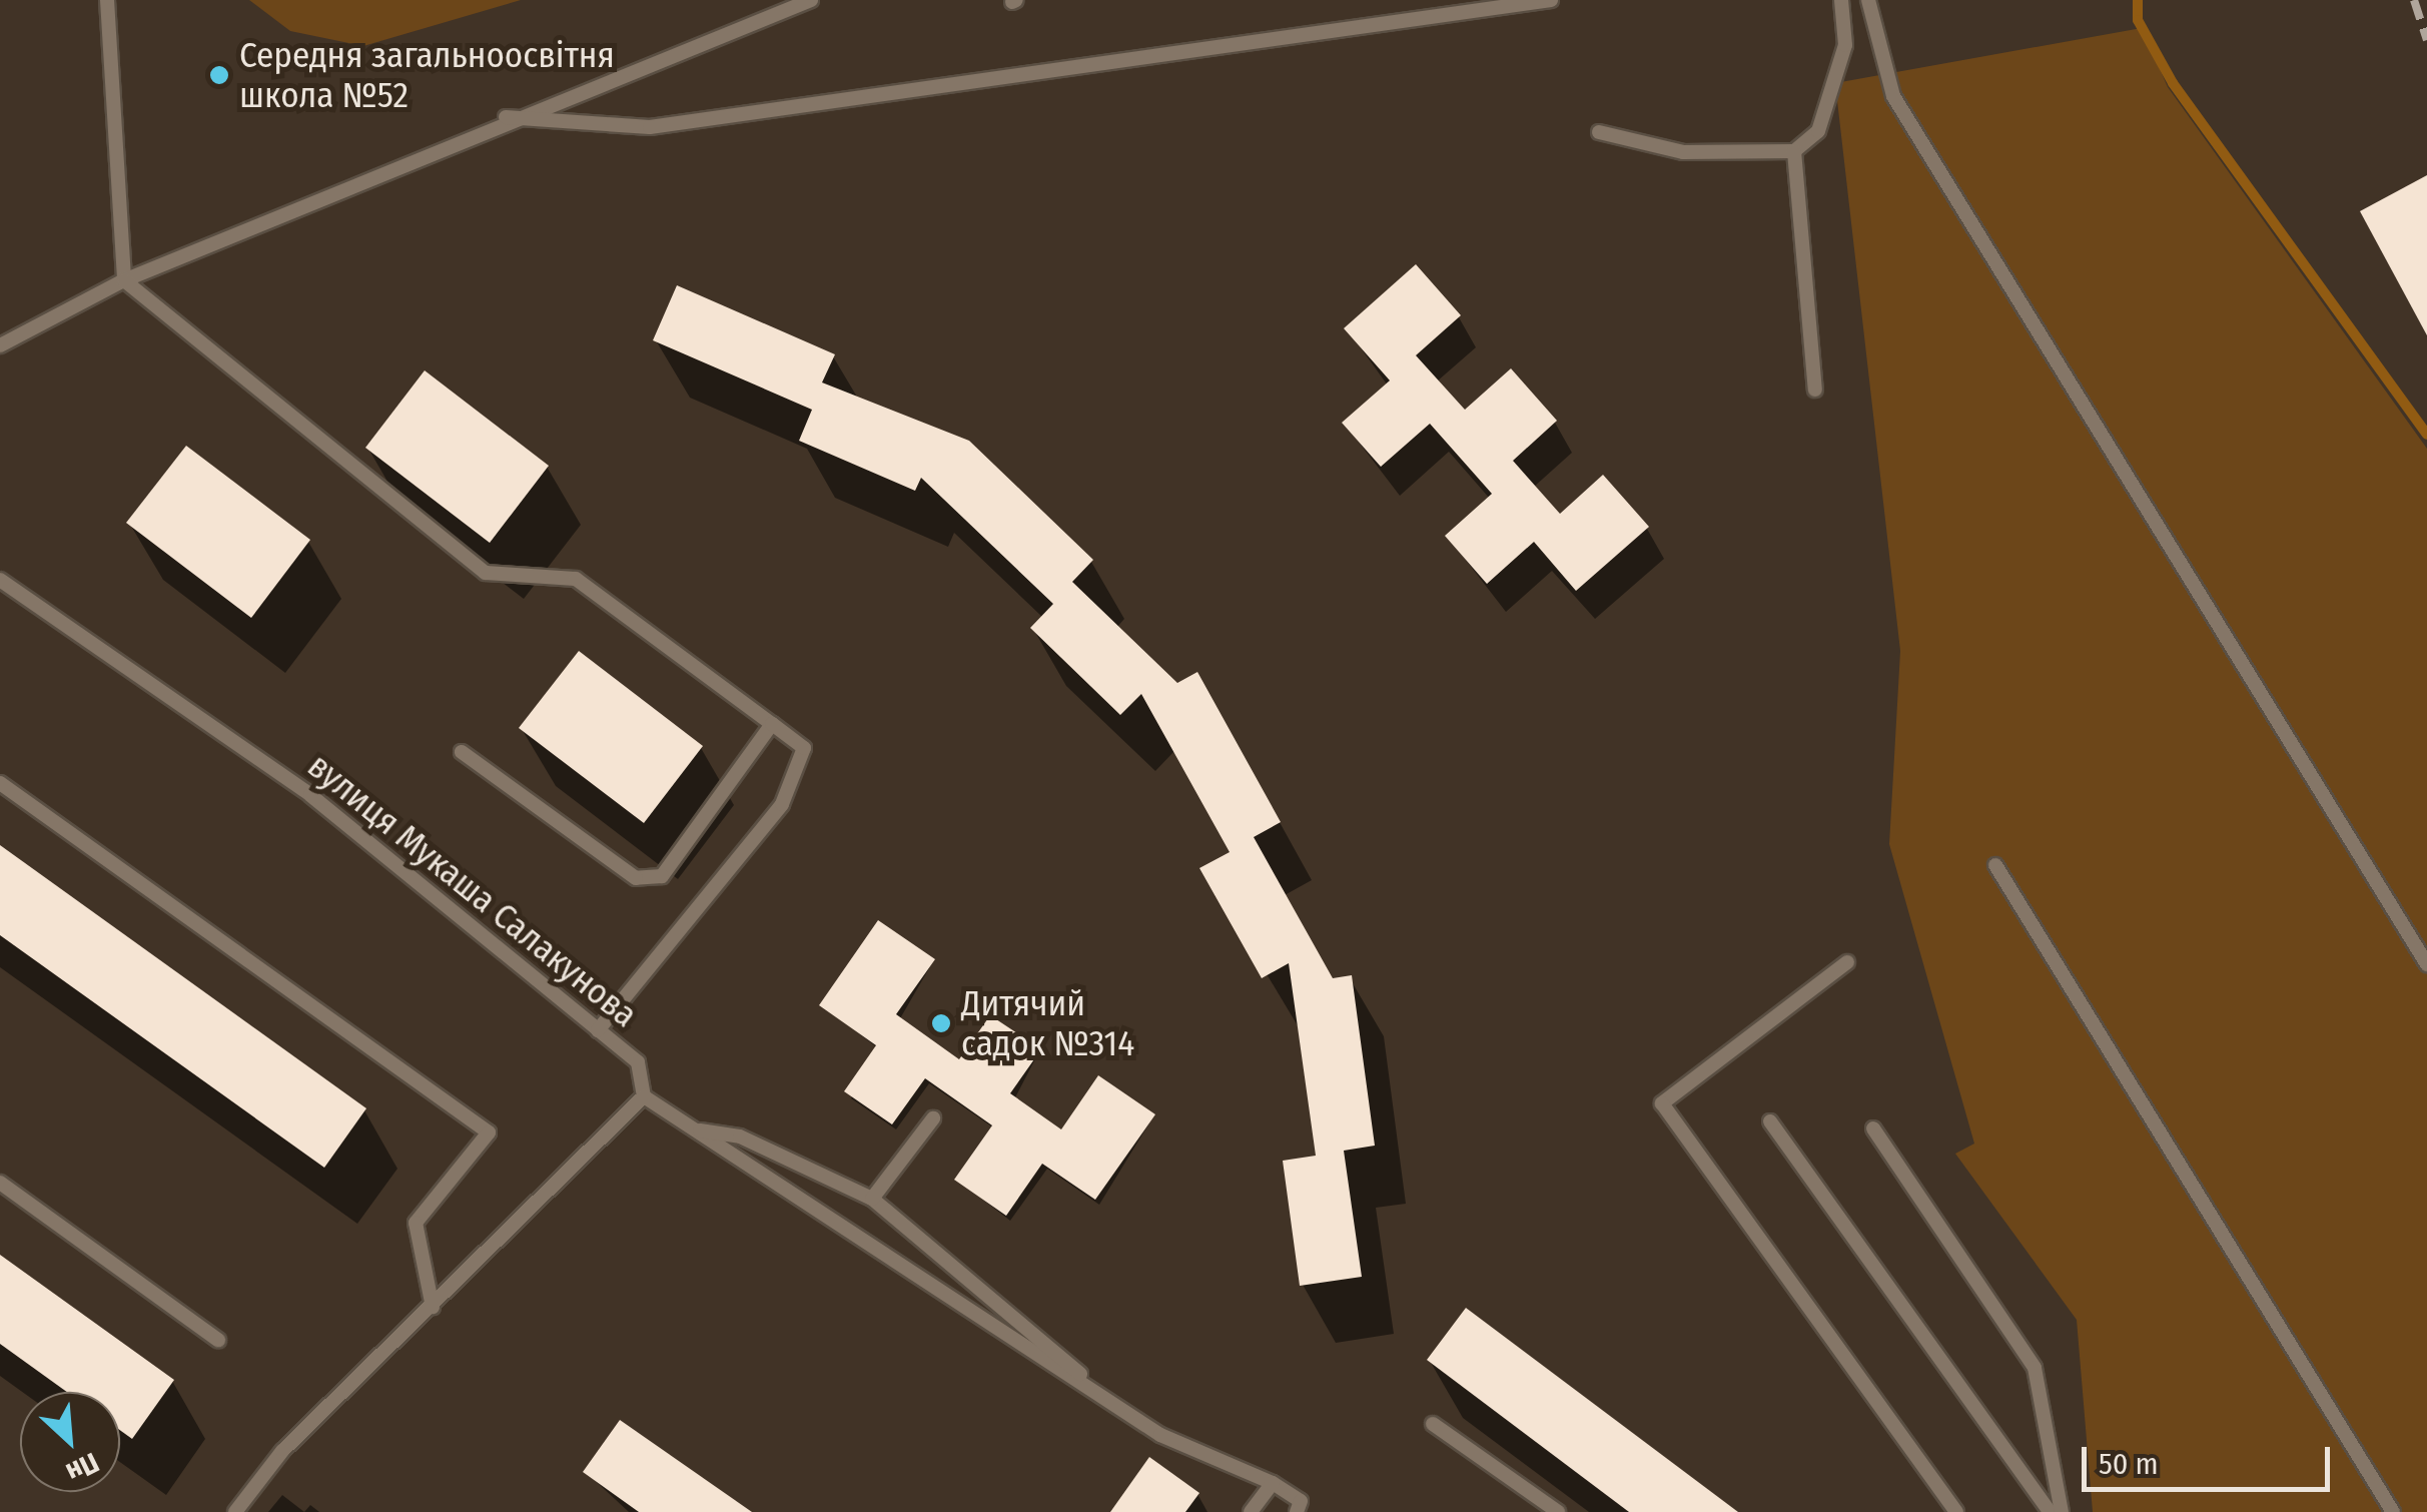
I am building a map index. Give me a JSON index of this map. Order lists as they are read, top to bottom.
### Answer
{
  "streets": {
    "lane": ["вулиця Мукаша Салакунова"]
  },
  "places": ["Середня загальноосвітня школа №52", "Дитячий садок №314"],
  "scale_bar": "50 m",
  "north": "bottom right"
}
